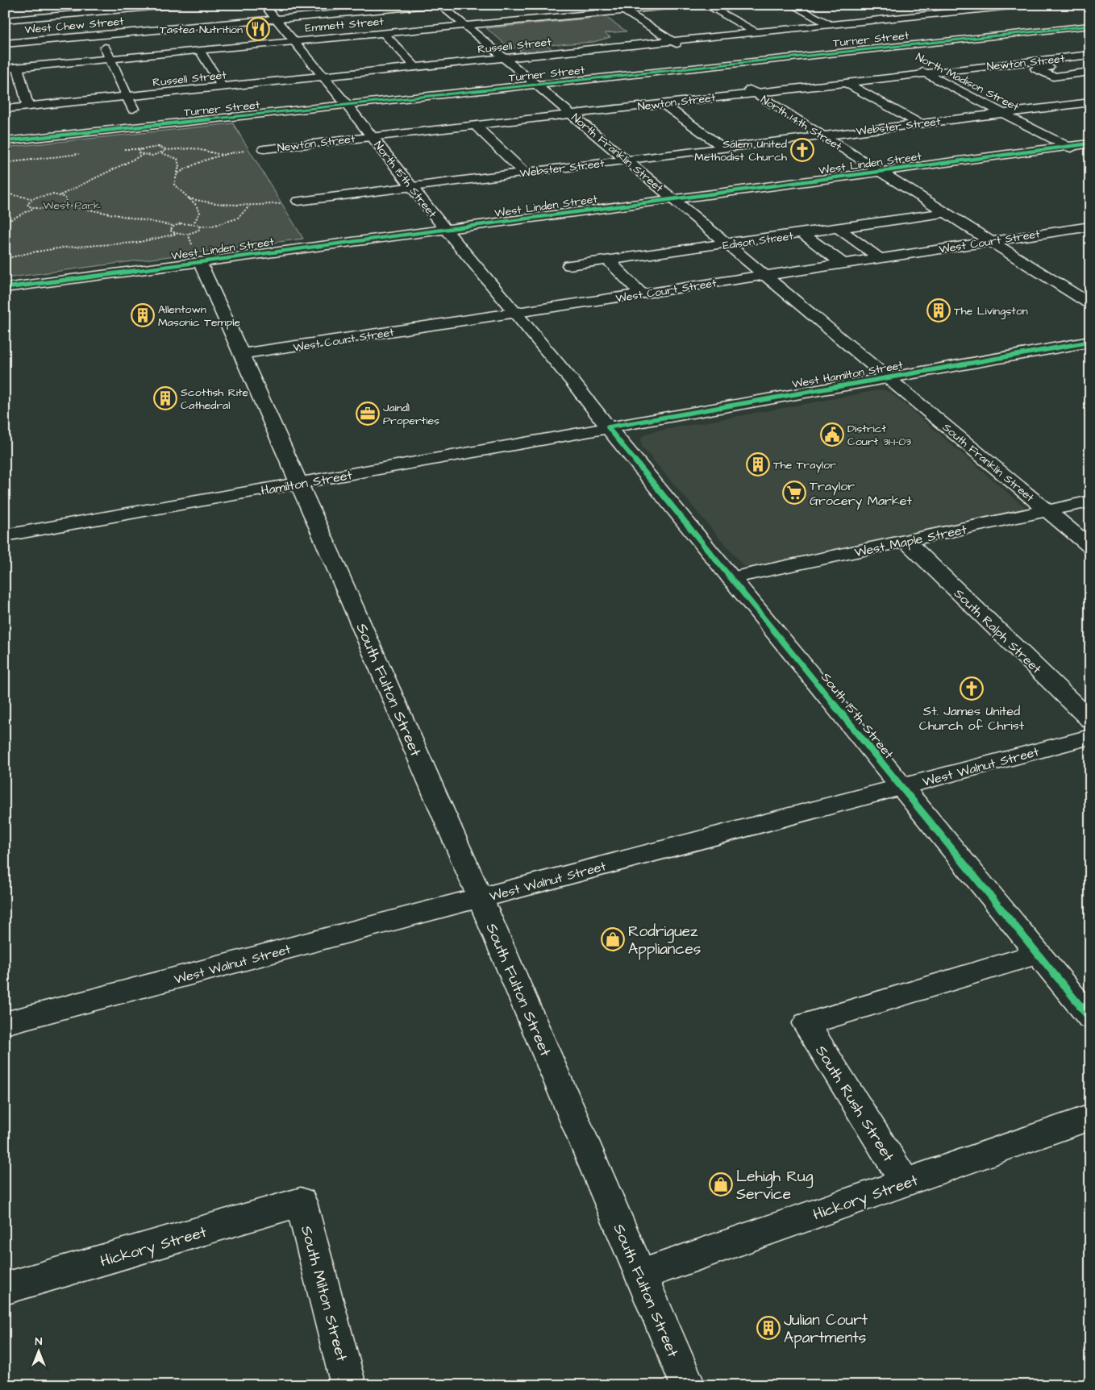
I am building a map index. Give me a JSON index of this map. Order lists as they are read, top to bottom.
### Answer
{
  "streets": {
    "street": [
      "Emmett Street",
      "West Chew Street",
      "Turner Street",
      "Russell Street",
      "Newton Street",
      "North Madison Street",
      "North 14th Street",
      "Webster Street",
      "North Franklin Street",
      "West Linden Street",
      "North 15th Street",
      "Edison Street",
      "West Court Street",
      "West Hamilton Street",
      "South Franklin Street",
      "Hamilton Street",
      "West Maple Street",
      "South Ralph Street",
      "South Fulton Street",
      "South 15th Street",
      "West Walnut Street",
      "South Rush Street",
      "Hickory Street",
      "South Milton Street"
    ]
  },
  "crossings": [
    ["Emmett Street", "North Franklin Street"],
    ["Emmett Street", "North 15th Street"],
    ["West Chew Street", "North 15th Street"],
    ["Turner Street", "North Franklin Street"],
    ["Turner Street", "North 15th Street"],
    ["Russell Street", "North Franklin Street"],
    ["Russell Street", "North 15th Street"],
    ["Newton Street", "North Madison Street"],
    ["Newton Street", "North 14th Street"],
    ["Newton Street", "North Franklin Street"],
    ["Newton Street", "North 15th Street"],
    ["North Madison Street", "Webster Street"],
    ["North Madison Street", "West Linden Street"],
    ["North 14th Street", "Webster Street"],
    ["North 14th Street", "West Linden Street"],
    ["North 14th Street", "Edison Street"],
    ["North 14th Street", "West Court Street"],
    ["Webster Street", "North Franklin Street"],
    ["Webster Street", "North 15th Street"],
    ["North Franklin Street", "West Linden Street"],
    ["North Franklin Street", "Edison Street"],
    ["North Franklin Street", "West Court Street"],
    ["North Franklin Street", "West Hamilton Street"],
    ["North Franklin Street", "South Franklin Street"],
    ["West Linden Street", "North 15th Street"],
    ["West Linden Street", "South Fulton Street"],
    ["North 15th Street", "West Court Street"],
    ["North 15th Street", "West Hamilton Street"],
    ["North 15th Street", "Hamilton Street"],
    ["North 15th Street", "South 15th Street"],
    ["West Court Street", "South Fulton Street"],
    ["West Hamilton Street", "South Franklin Street"],
    ["West Hamilton Street", "Hamilton Street"],
    ["West Hamilton Street", "South 15th Street"],
    ["South Franklin Street", "West Maple Street"],
    ["Hamilton Street", "South Fulton Street"],
    ["Hamilton Street", "South 15th Street"],
    ["West Maple Street", "South Ralph Street"],
    ["West Maple Street", "South 15th Street"],
    ["South Fulton Street", "West Walnut Street"],
    ["South Fulton Street", "Hickory Street"],
    ["South 15th Street", "West Walnut Street"],
    ["South 15th Street", "South Rush Street"],
    ["South Rush Street", "Hickory Street"],
    ["Hickory Street", "South Milton Street"]
  ],
  "parks": ["West Park"],
  "places": {
    "restaurant": ["Tastea Nutrition"],
    "church": ["Salem United Methodist Church", "St. James United Church of Christ"],
    "building": [
      "The Livingston",
      "Allentown Masonic Temple",
      "Scottish Rite Cathedral",
      "The Traylor",
      "Julian Court Apartments"
    ],
    "office": ["Jaindl Properties"],
    "public building": ["District Court 31-1-03"],
    "supermarket": ["Traylor Grocery Market"],
    "shop": ["Rodriguez Appliances", "Lehigh Rug Service"]
  },
  "north": "top"
}
